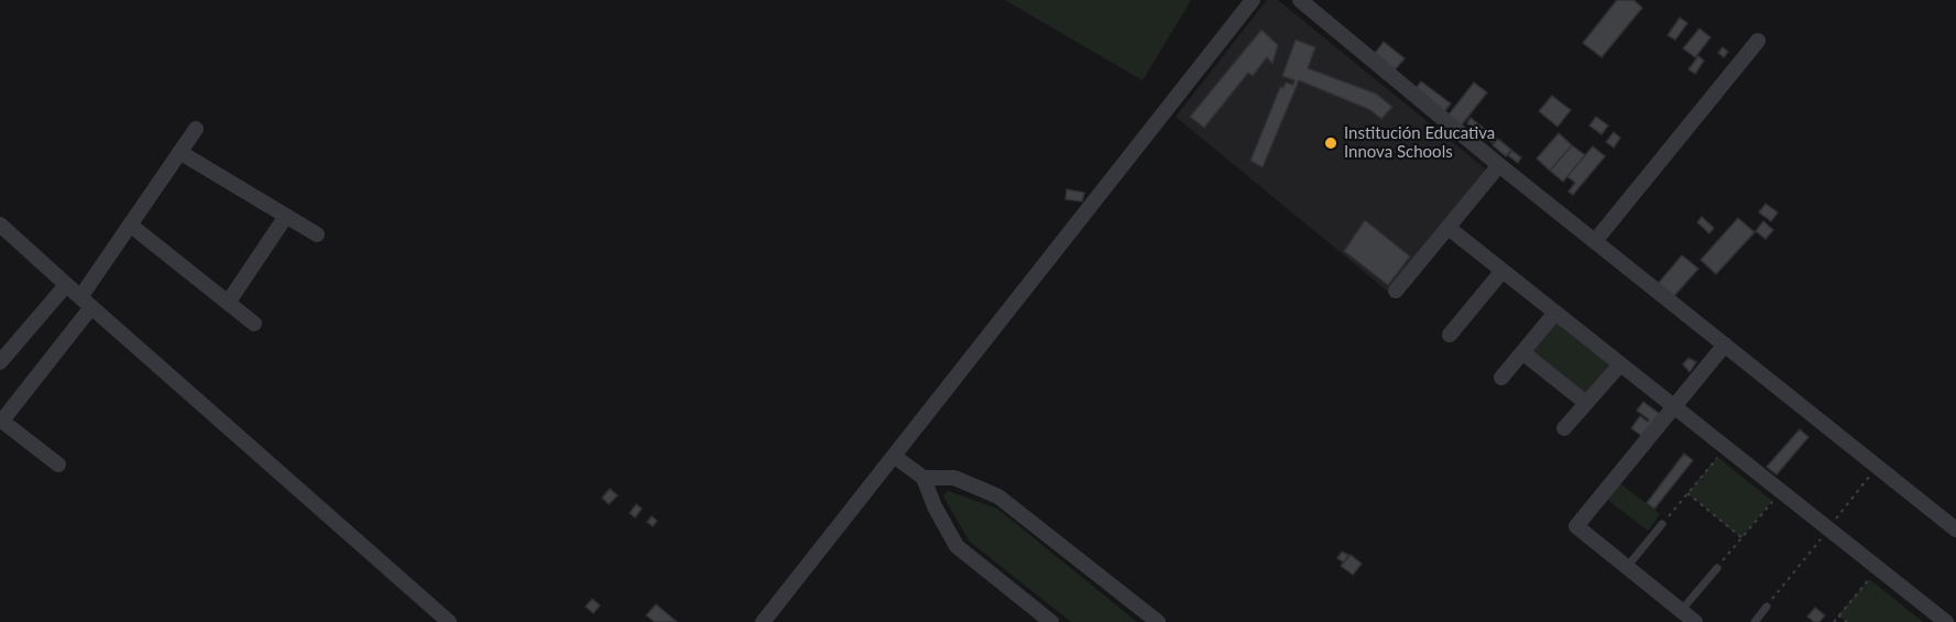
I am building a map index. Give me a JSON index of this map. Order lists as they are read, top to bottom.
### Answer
{
  "places": ["Institución Educativa Innova Schools"]
}
